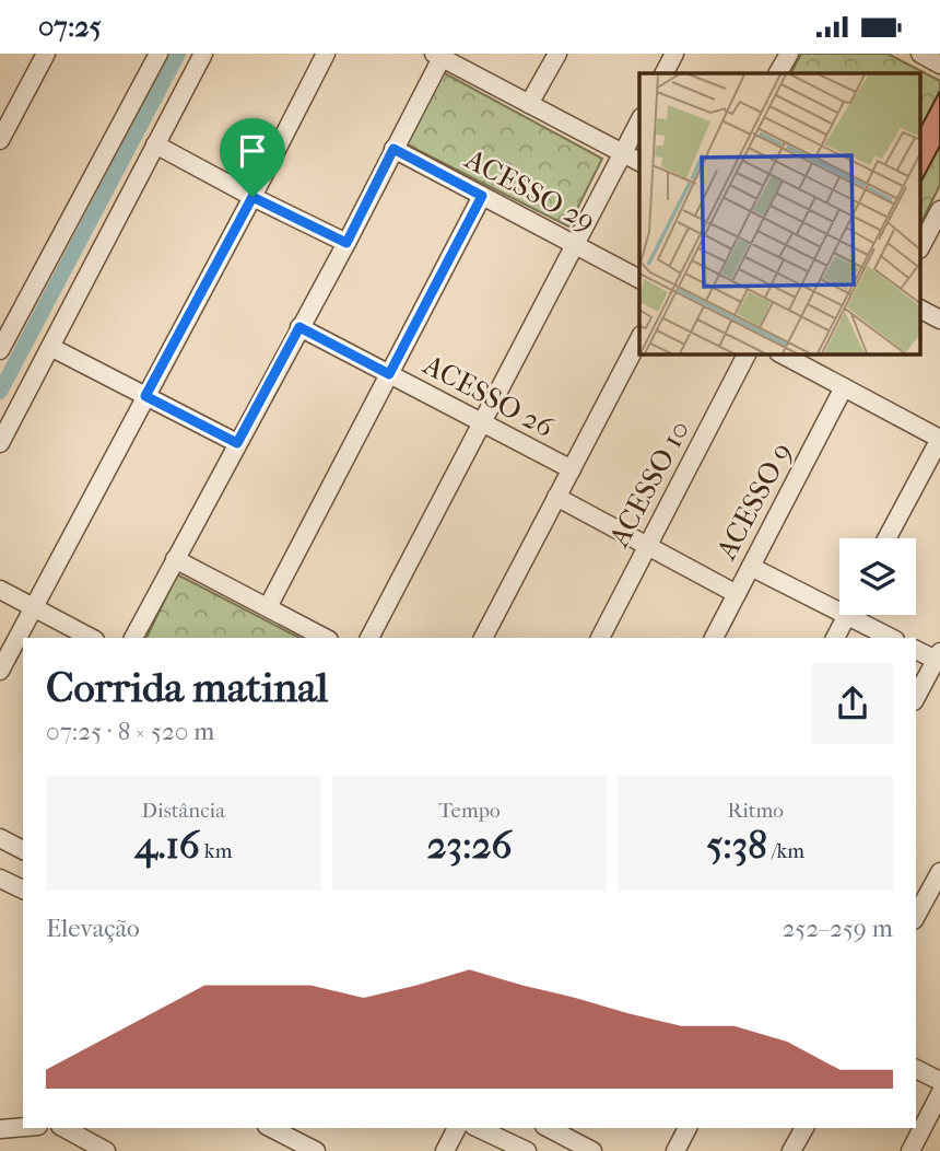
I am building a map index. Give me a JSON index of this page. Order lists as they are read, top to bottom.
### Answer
{
  "streets": {
    "street": [
      "ACESSO 29",
      "ACESSO 26",
      "ACESSO 10",
      "ACESSO 9"
    ]
  },
  "page": {
    "status": "07:25",
    "heading": ["Corrida matinal", "07:25 · 8 × 520 m"],
    "stats": [
      ["Distância", "4.16 km"],
      ["Tempo", "23:26"],
      ["Ritmo", "5:38 /km"]
    ],
    "chart": ["Elevação", "252–259 m"]
  }
}
